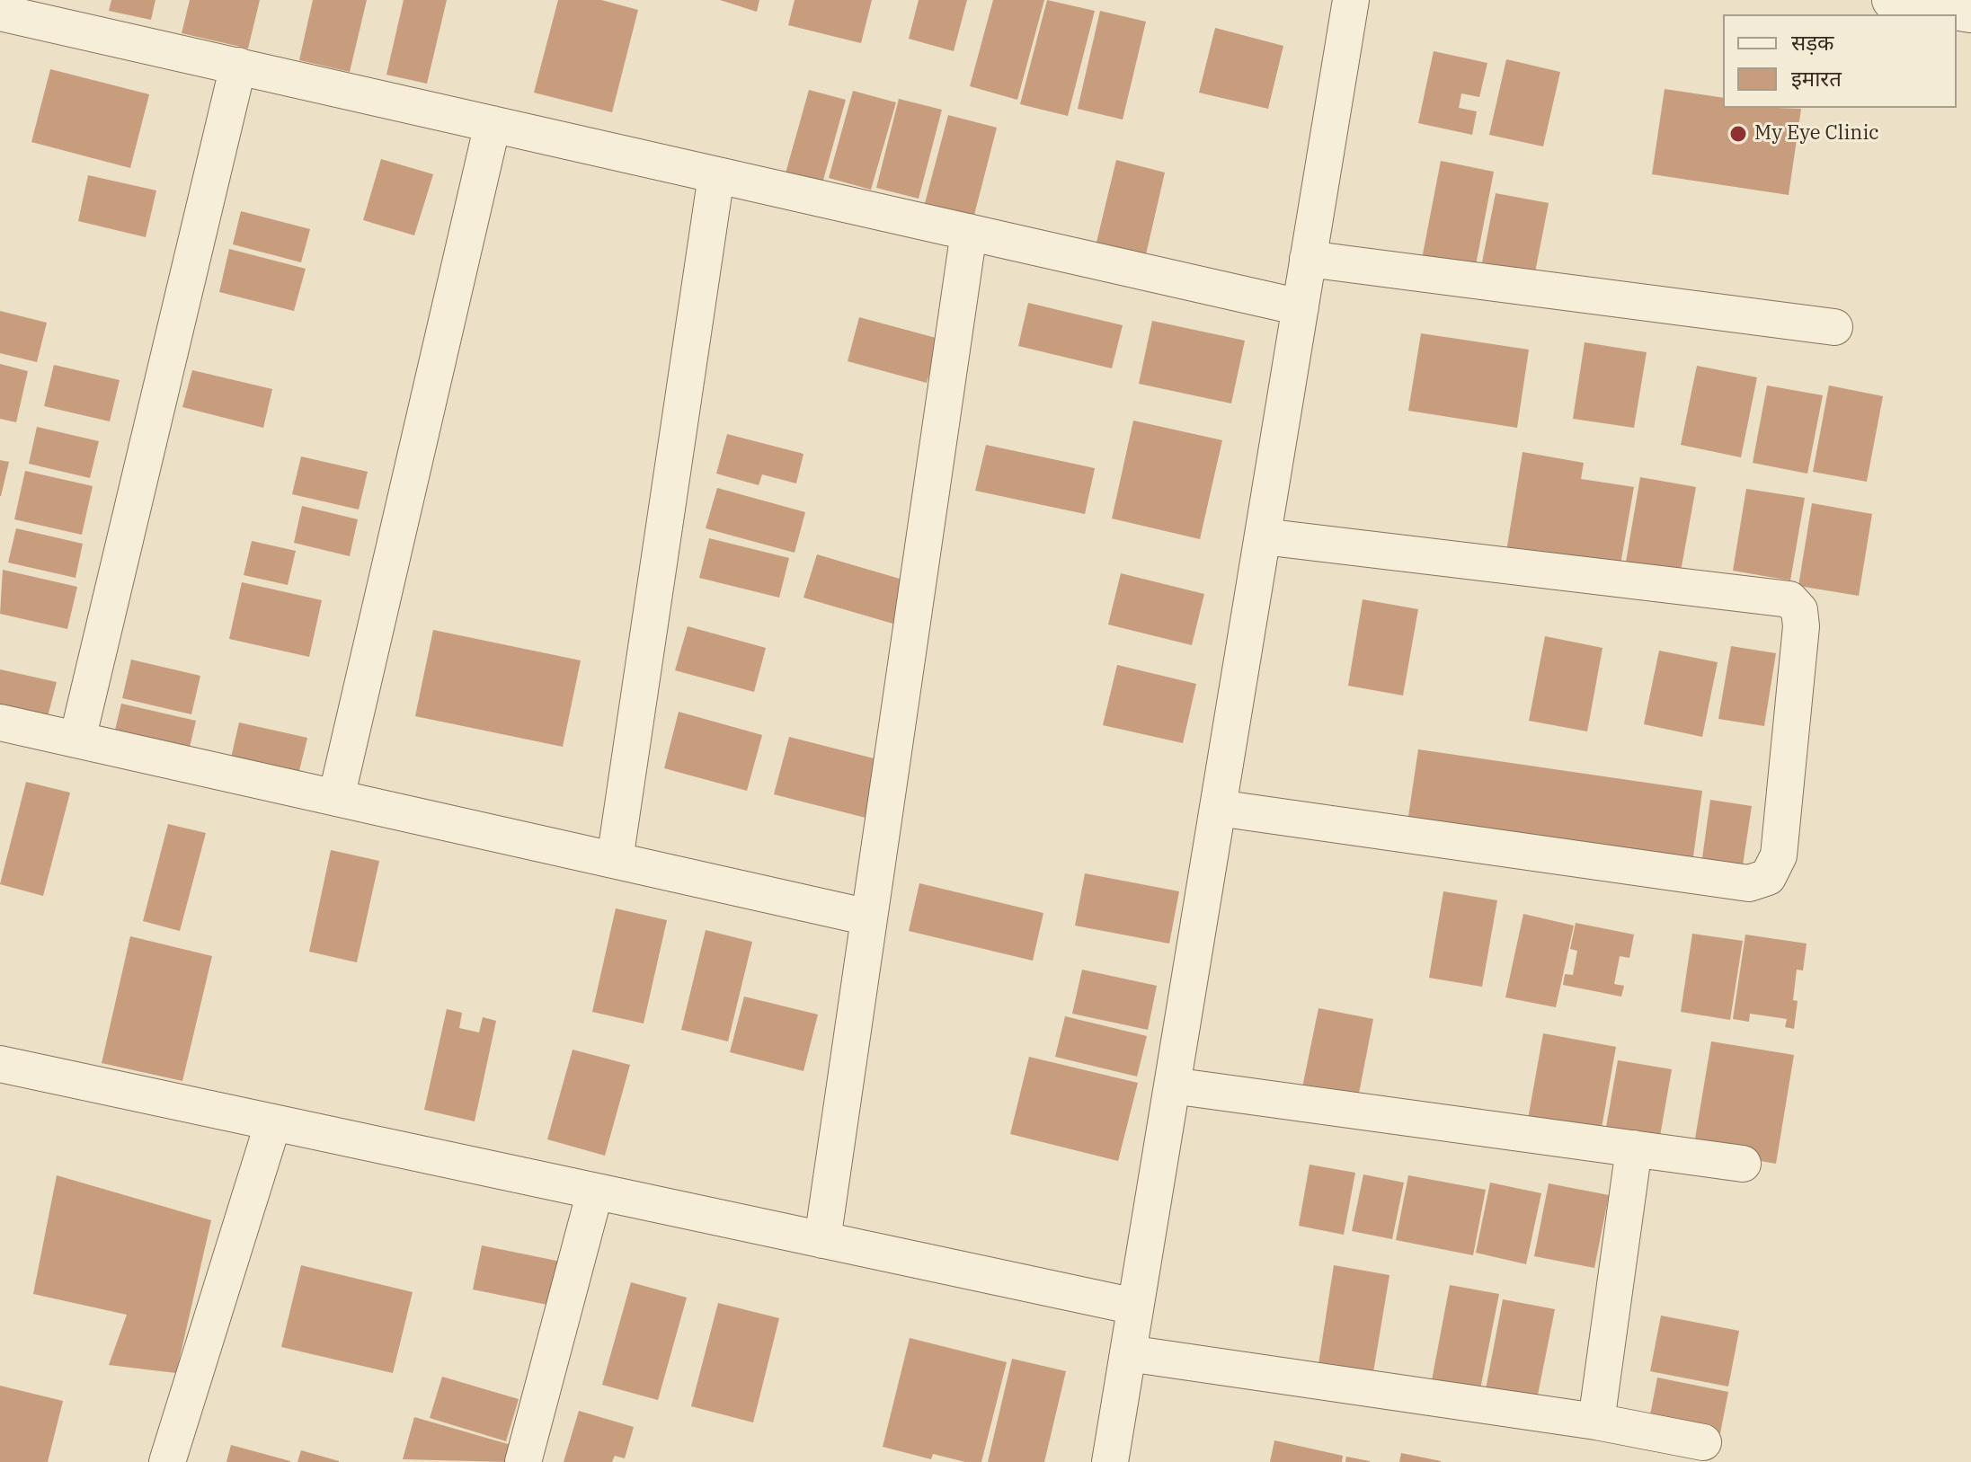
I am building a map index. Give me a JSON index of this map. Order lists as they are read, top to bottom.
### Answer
{
  "places": ["My Eye Clinic"],
  "legend": ["सड़क", "इमारत"]
}
